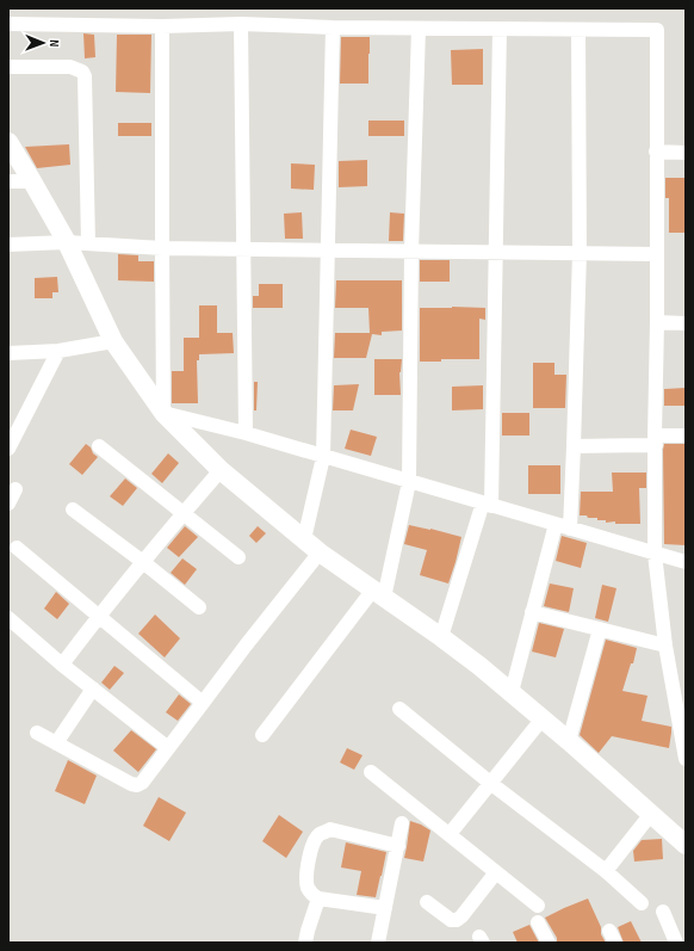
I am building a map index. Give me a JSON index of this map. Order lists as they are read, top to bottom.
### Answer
{
  "north": "right"
}
